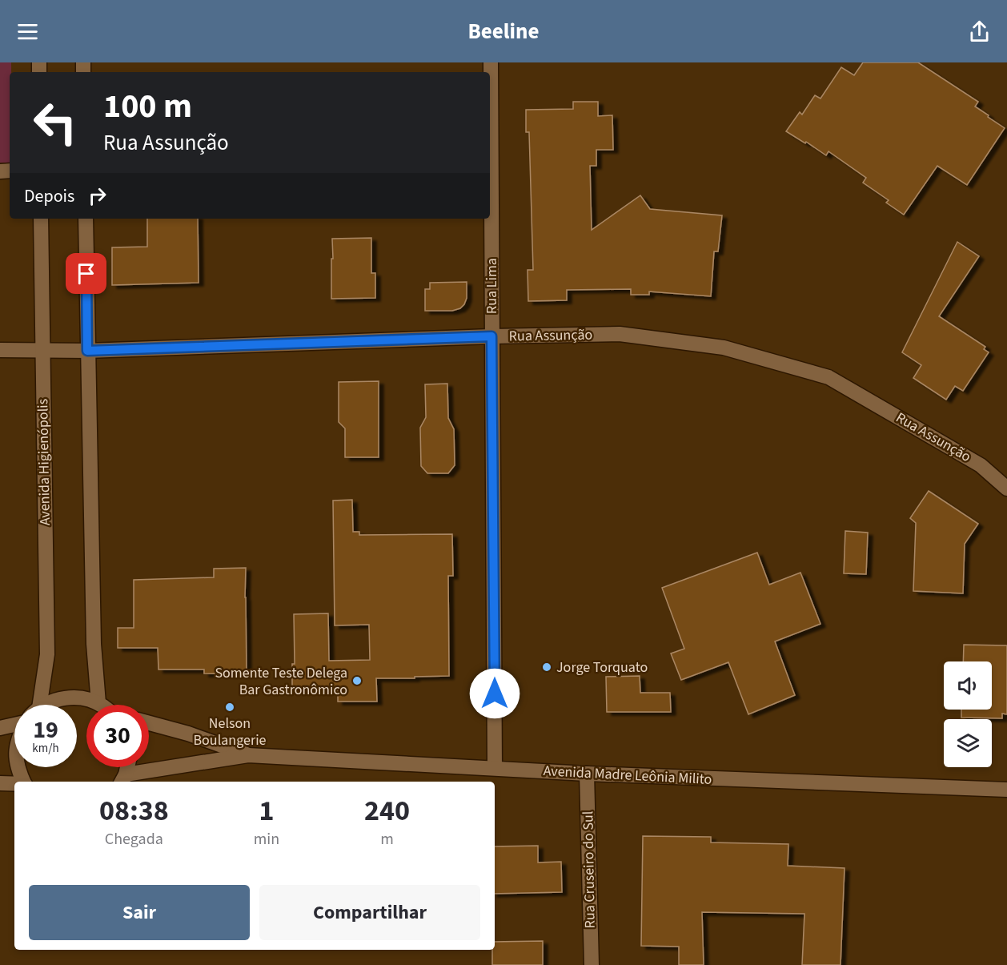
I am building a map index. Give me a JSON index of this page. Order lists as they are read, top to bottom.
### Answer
{
  "streets": {
    "street": [
      "Rua Lima",
      "Rua Assunção",
      "Avenida Higienópolis",
      "Avenida Madre Leônia Milito",
      "Rua Cruseiro do Sul"
    ]
  },
  "crossings": [
    ["Rua Lima", "Rua Assunção"],
    ["Rua Lima", "Avenida Madre Leônia Milito"],
    ["Rua Assunção", "Avenida Higienópolis"],
    ["Avenida Madre Leônia Milito", "Rua Cruseiro do Sul"]
  ],
  "places": ["Jorge Torquato", "Somente Teste Delega Bar Gastronômico", "Nelson Boulangerie"],
  "page": {
    "header": "Beeline",
    "turn": ["100 m", "Rua Assunção"],
    "then": "Depois",
    "speed": "19 km/h",
    "limit": "30",
    "eta": [
      "08:38",
      "Chegada",
      "1",
      "min",
      "240",
      "m"
    ],
    "buttons": ["Sair", "Compartilhar"]
  }
}
